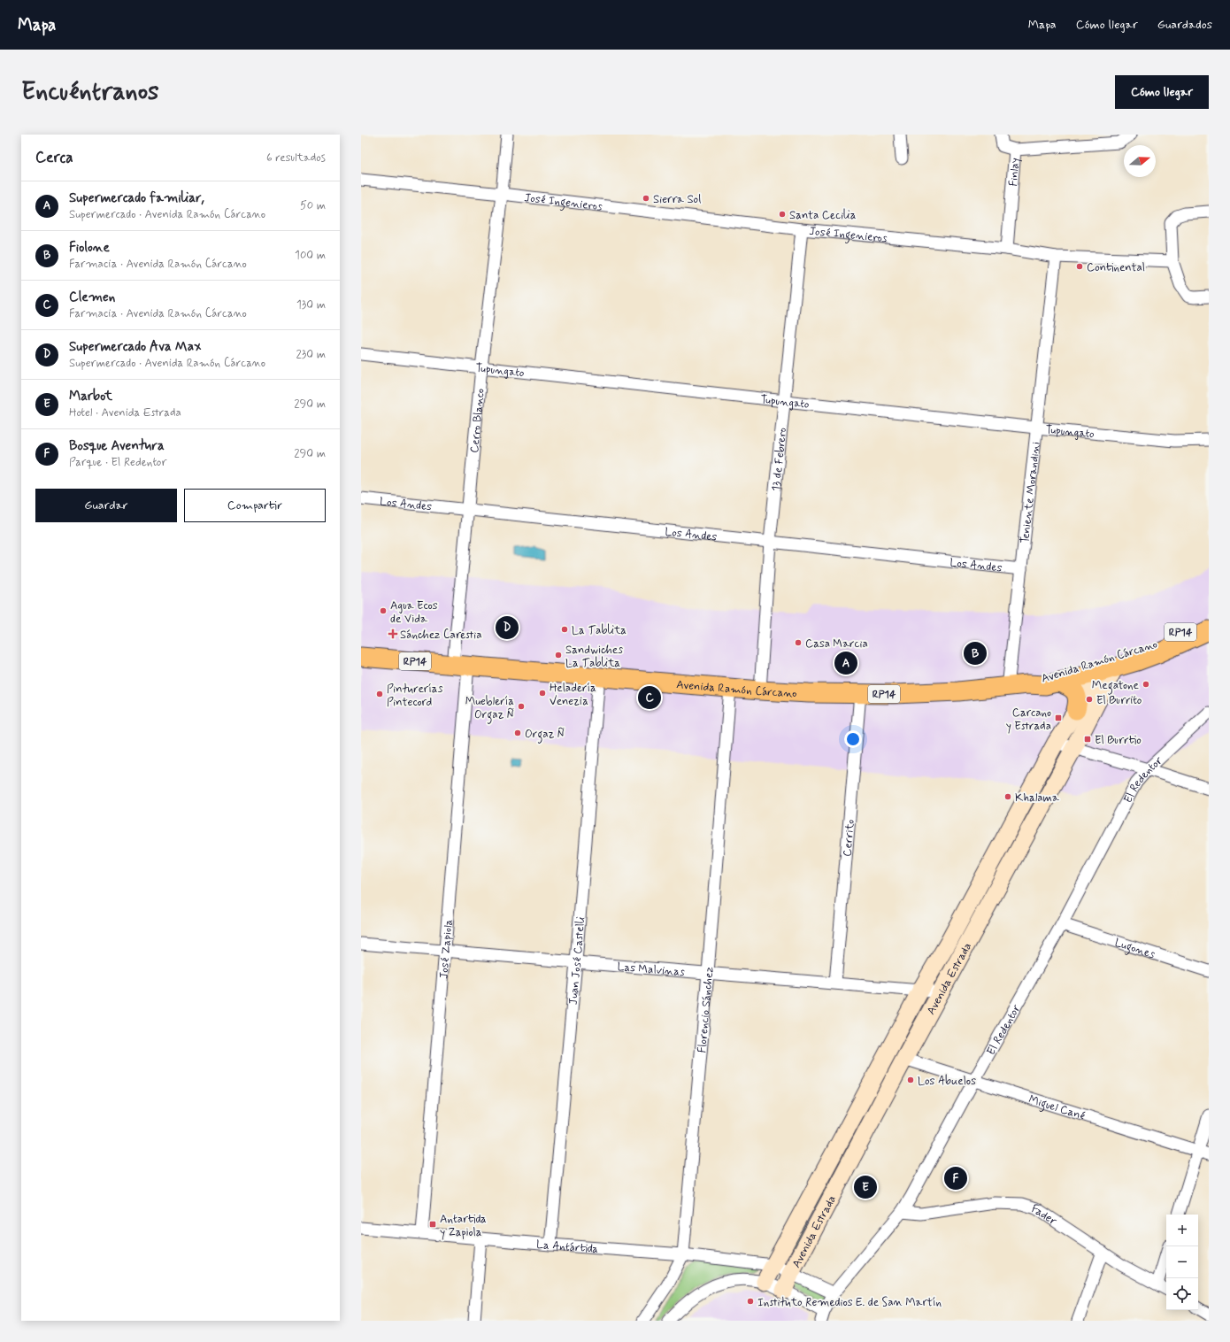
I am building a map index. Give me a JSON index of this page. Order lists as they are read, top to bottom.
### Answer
{
  "streets": {
    "main road": ["RP14", "Avenida Ramón Cárcano", "Avenida Estrada"],
    "street": [
      "Finlay",
      "José Ingenieros",
      "Tupungato",
      "Cerro Blanco",
      "13 de Febrero",
      "Teniente Morandini",
      "Los Andes",
      "El Redentor",
      "Cerrito",
      "Lugones",
      "José Zapiola",
      "Juan José Castelli",
      "Las Malvinas",
      "Florencio Sánchez",
      "Miguel Cané",
      "Fader",
      "La Antártida"
    ]
  },
  "crossings": [
    ["Finlay", "José Ingenieros"],
    ["José Ingenieros", "Cerro Blanco"],
    ["José Ingenieros", "13 de Febrero"],
    ["José Ingenieros", "Teniente Morandini"],
    ["Tupungato", "Cerro Blanco"],
    ["Tupungato", "13 de Febrero"],
    ["Tupungato", "Teniente Morandini"],
    ["Cerro Blanco", "Los Andes"],
    ["Cerro Blanco", "Avenida Ramón Cárcano"],
    ["Cerro Blanco", "José Zapiola"],
    ["13 de Febrero", "Los Andes"],
    ["13 de Febrero", "Avenida Ramón Cárcano"],
    ["Teniente Morandini", "Los Andes"],
    ["Teniente Morandini", "Avenida Ramón Cárcano"],
    ["Avenida Ramón Cárcano", "Cerrito"],
    ["Avenida Ramón Cárcano", "José Zapiola"],
    ["Avenida Ramón Cárcano", "Juan José Castelli"],
    ["Avenida Ramón Cárcano", "Avenida Estrada"],
    ["Avenida Ramón Cárcano", "Florencio Sánchez"],
    ["El Redentor", "Lugones"],
    ["El Redentor", "Miguel Cané"],
    ["El Redentor", "Fader"],
    ["Cerrito", "Las Malvinas"],
    ["José Zapiola", "Las Malvinas"],
    ["José Zapiola", "La Antártida"],
    ["Juan José Castelli", "Las Malvinas"],
    ["Juan José Castelli", "La Antártida"],
    ["Las Malvinas", "Avenida Estrada"],
    ["Las Malvinas", "Florencio Sánchez"],
    ["Avenida Estrada", "Miguel Cané"],
    ["Avenida Estrada", "La Antártida"],
    ["Florencio Sánchez", "La Antártida"]
  ],
  "places": {
    "other": [
      "Sierra Sol",
      "Santa Cecilia",
      "Continental",
      "Agua Ecos de Vida",
      "La Tablita",
      "Casa Marcia",
      "Sandwiches La Tablita",
      "Megatone",
      "Heladería Venezia",
      "Pinturerías Pintecord",
      "El Burrito",
      "Mueblería Orgaz Ñ",
      "Orgaz Ñ",
      "Khalama",
      "Los Abuelos",
      "Instituto Remedios E. de San Martín"
    ],
    "health": ["Sánchez Carestia"],
    "transit": ["Carcano y Estrada", "El Burrtio", "Antartida y Zapiola"]
  },
  "north": "right",
  "page": {
    "header": "Mapa",
    "nav": ["Mapa", "Cómo llegar", "Guardados"],
    "buttons": [
      "Cómo llegar",
      ["Guardar", "Compartir"]
    ],
    "title": "Encuéntranos",
    "heading": ["Cerca", "6 resultados"],
    "list": [
      {
        "mark": "A",
        "name": "Supermercado familiar,",
        "note": "Supermercado · Avenida Ramón Cárcano",
        "value": "50 m"
      },
      {
        "mark": "B",
        "name": "Fiolone",
        "note": "Farmacia · Avenida Ramón Cárcano",
        "value": "100 m"
      },
      {
        "mark": "C",
        "name": "Clemen",
        "note": "Farmacia · Avenida Ramón Cárcano",
        "value": "130 m"
      },
      {
        "mark": "D",
        "name": "Supermercado Ava Max",
        "note": "Supermercado · Avenida Ramón Cárcano",
        "value": "230 m"
      },
      {
        "mark": "E",
        "name": "Marbot",
        "note": "Hotel · Avenida Estrada",
        "value": "290 m"
      },
      {
        "mark": "F",
        "name": "Bosque Aventura",
        "note": "Parque · El Redentor",
        "value": "290 m"
      }
    ],
    "pins": [
      "D",
      "B",
      "A",
      "C",
      "F",
      "E"
    ],
    "map_buttons": ["+", "−"]
  }
}
